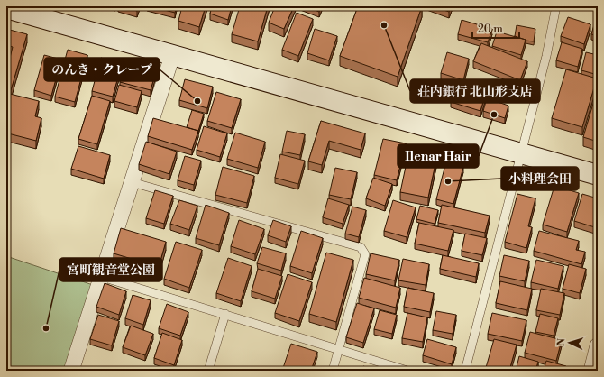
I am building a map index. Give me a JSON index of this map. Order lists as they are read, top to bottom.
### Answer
{
  "places": [
    "荘内銀行 北山形支店",
    "のんき・クレープ",
    "Ilenar Hair",
    "小料理会田",
    "宮町観音堂公園"
  ],
  "scale_bar": "20 m",
  "north": "left"
}
